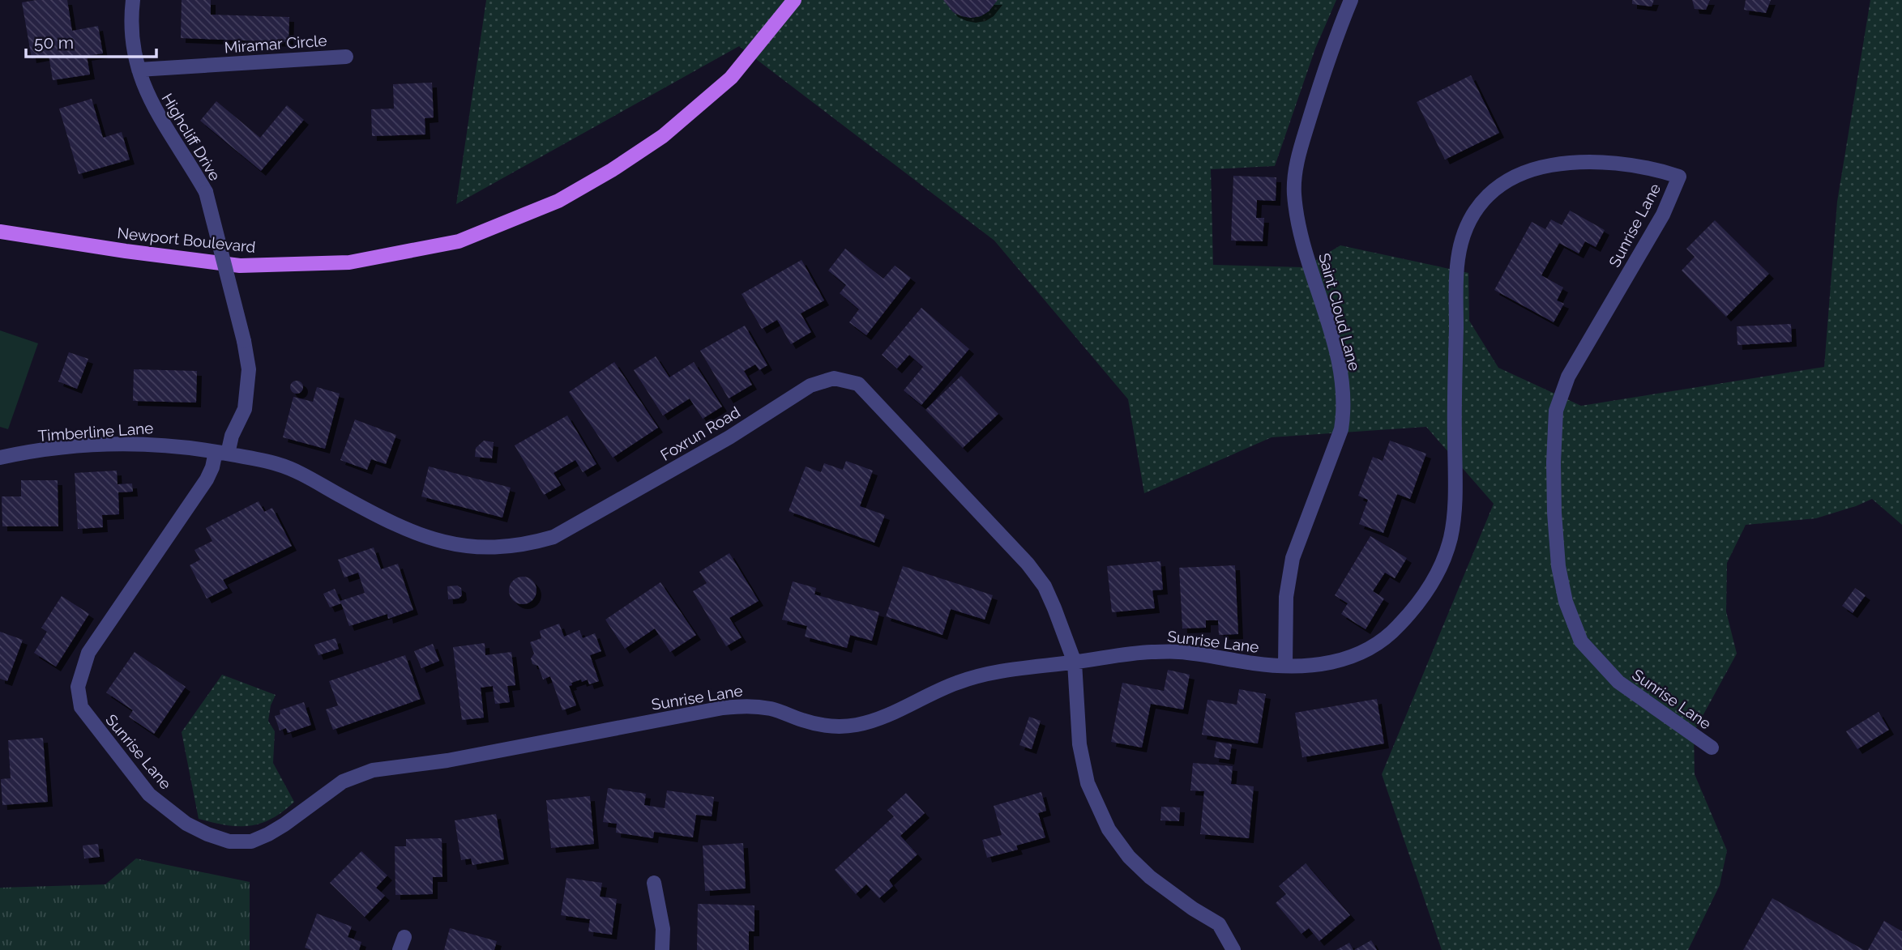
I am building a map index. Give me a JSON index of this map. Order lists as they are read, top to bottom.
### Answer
{
  "streets": {
    "main road": ["Newport Boulevard"],
    "street": [
      "Miramar Circle",
      "Highcliff Drive",
      "Sunrise Lane",
      "Saint Cloud Lane",
      "Timberline Lane",
      "Foxrun Road"
    ]
  },
  "crossings": [
    ["Miramar Circle", "Highcliff Drive"],
    ["Highcliff Drive", "Sunrise Lane"],
    ["Highcliff Drive", "Timberline Lane"],
    ["Highcliff Drive", "Foxrun Road"],
    ["Sunrise Lane", "Saint Cloud Lane"],
    ["Sunrise Lane", "Timberline Lane"],
    ["Sunrise Lane", "Foxrun Road"],
    ["Timberline Lane", "Foxrun Road"]
  ],
  "scale_bar": "50 m"
}
